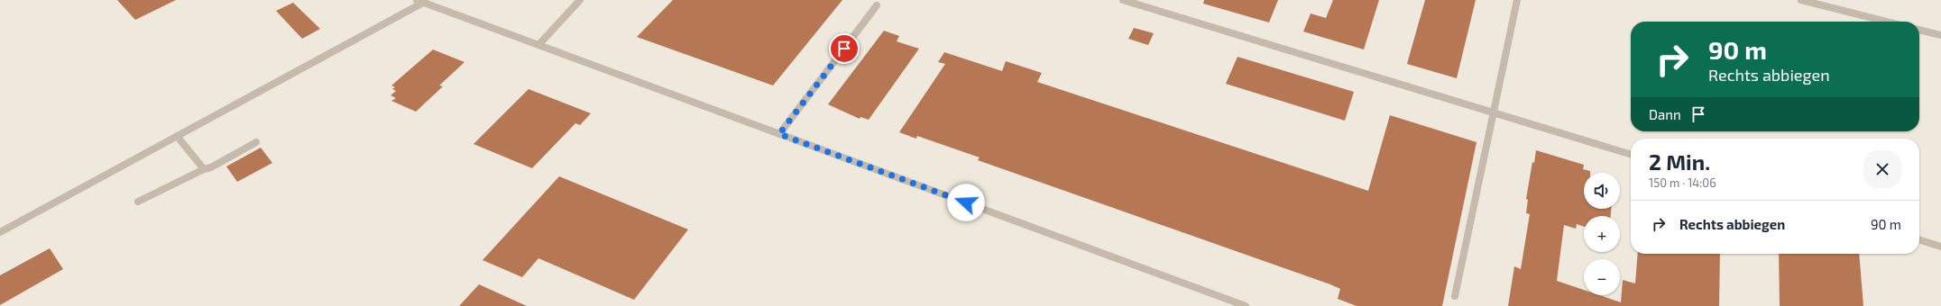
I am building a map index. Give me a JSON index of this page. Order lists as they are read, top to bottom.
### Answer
{
  "page": {
    "turn": ["90 m", "Rechts abbiegen"],
    "then": "Dann",
    "heading": ["2 Min.", "150 m · 14:06"],
    "map_buttons": ["+", "−"],
    "list": [
      {
        "name": "Rechts abbiegen",
        "value": "90 m"
      }
    ]
  }
}
